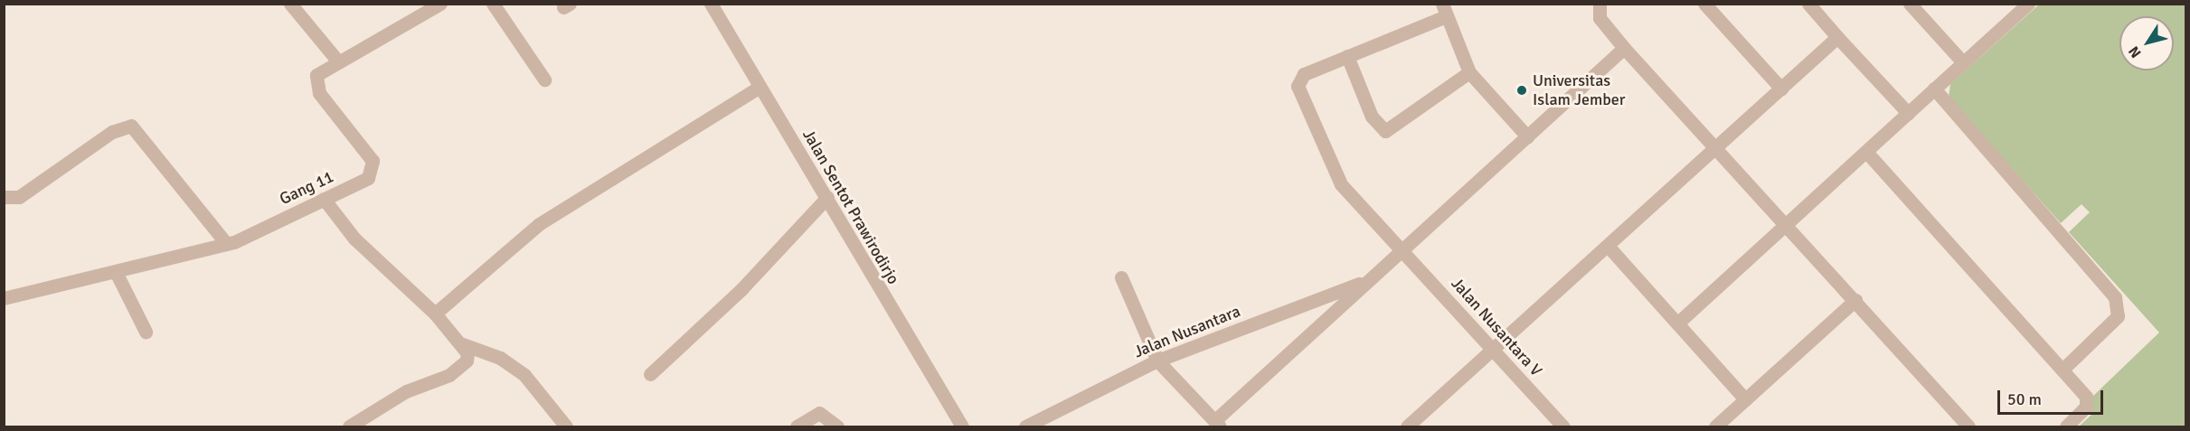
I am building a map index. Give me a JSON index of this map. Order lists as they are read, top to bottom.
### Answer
{
  "streets": {
    "street": [
      "Gang 11",
      "Jalan Sentot Prawirodirjo",
      "Jalan Nusantara V",
      "Jalan Nusantara"
    ]
  },
  "places": ["Universitas Islam Jember"],
  "scale_bar": "50 m",
  "north": "bottom left"
}
